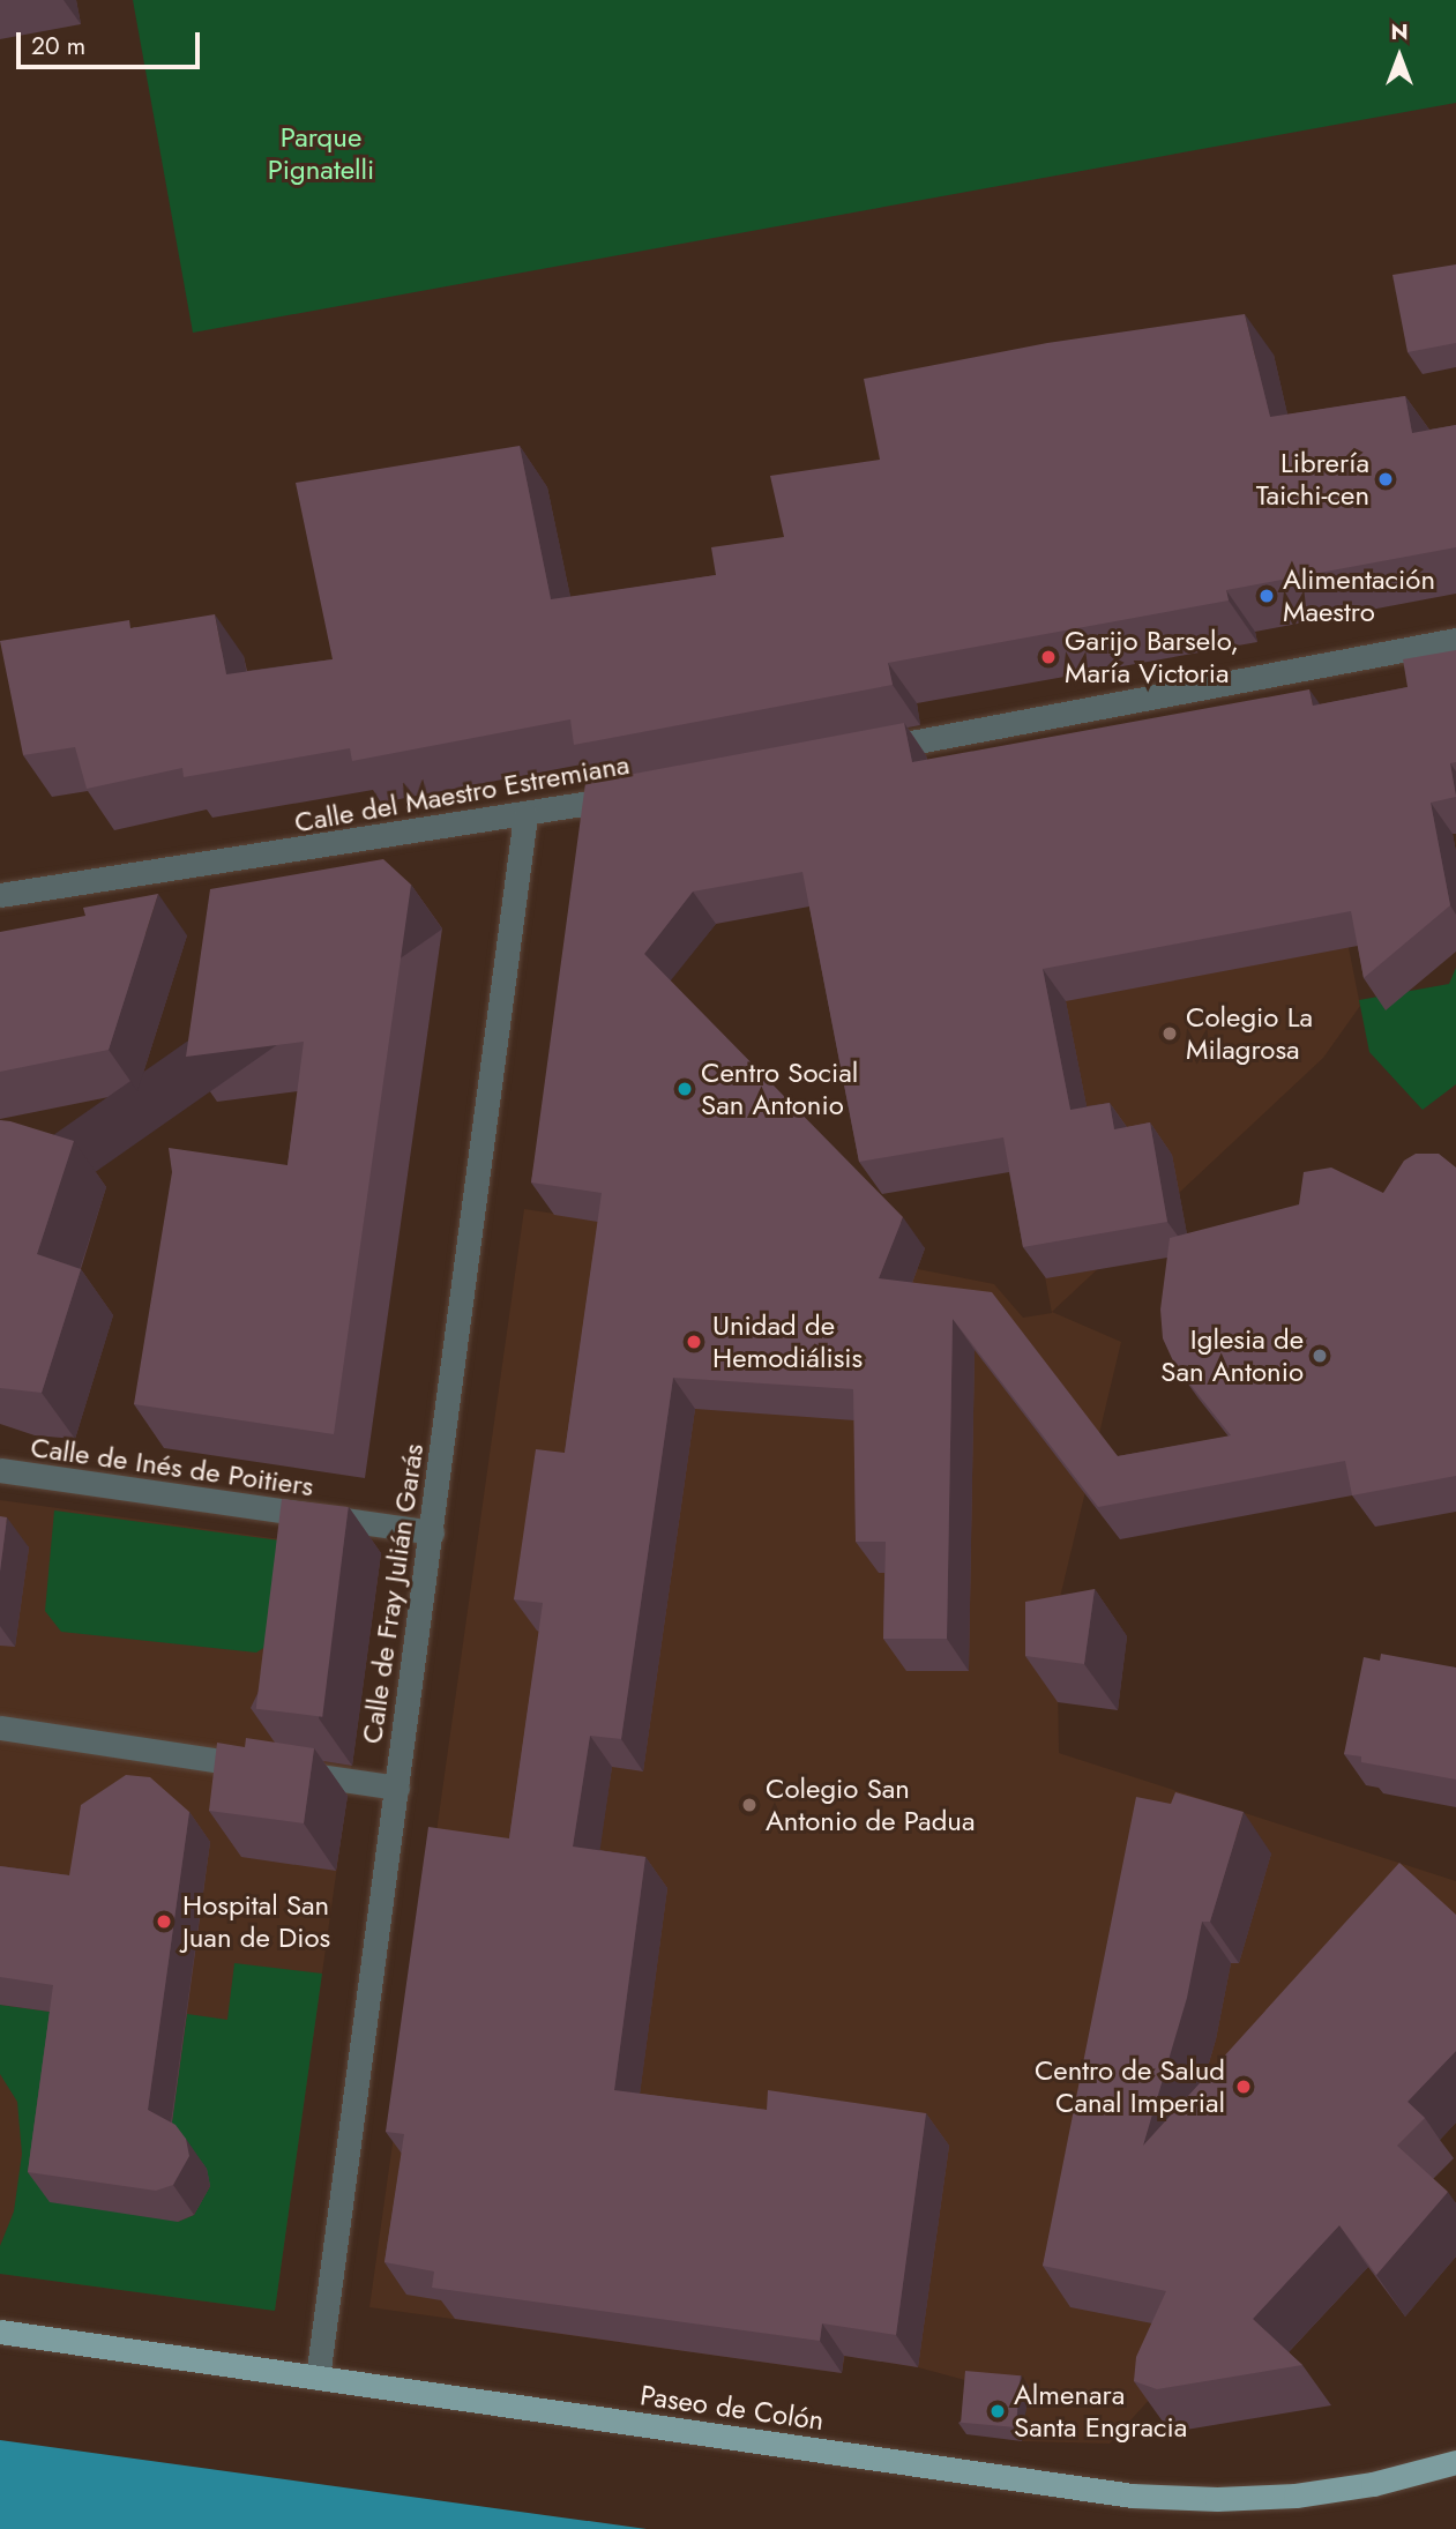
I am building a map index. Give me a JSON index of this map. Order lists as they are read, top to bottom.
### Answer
{
  "streets": {
    "main road": ["Paseo de Colón"],
    "street": ["Calle del Maestro Estremiana", "Calle de Inés de Poitiers", "Calle de Fray Julián Garás"]
  },
  "crossings": [
    ["Calle del Maestro Estremiana", "Calle de Fray Julián Garás"],
    ["Calle de Inés de Poitiers", "Calle de Fray Julián Garás"],
    ["Calle de Fray Julián Garás", "Paseo de Colón"]
  ],
  "parks": ["Parque Pignatelli"],
  "places": [
    "Librería Taichi-cen",
    "Alimentación Maestro",
    "Garijo Barselo, María Victoria",
    "Colegio La Milagrosa",
    "Centro Social San Antonio",
    "Unidad de Hemodiálisis",
    "Iglesia de San Antonio",
    "Colegio San Antonio de Padua",
    "Hospital San Juan de Dios",
    "Centro de Salud Canal Imperial",
    "Almenara Santa Engracia"
  ],
  "scale_bar": "20 m",
  "north": "top"
}
